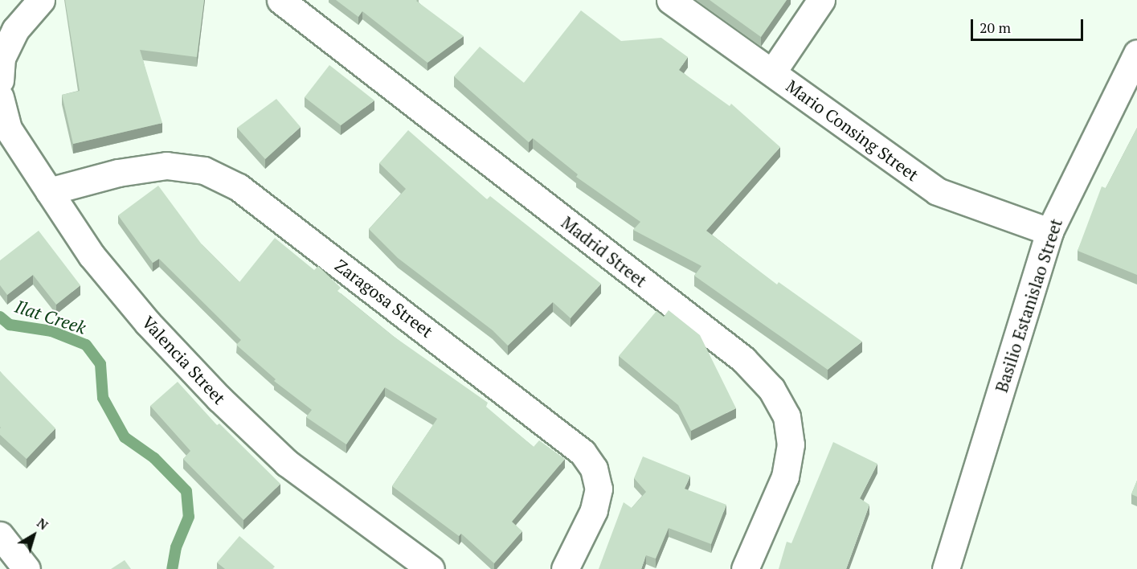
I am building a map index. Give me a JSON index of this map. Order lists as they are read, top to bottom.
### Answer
{
  "streets": {
    "street": [
      "Mario Consing Street",
      "Madrid Street",
      "Zaragosa Street",
      "Basilio Estanislao Street",
      "Valencia Street"
    ]
  },
  "crossings": [
    ["Mario Consing Street", "Basilio Estanislao Street"],
    ["Zaragosa Street", "Valencia Street"]
  ],
  "water": ["Ilat Creek"],
  "scale_bar": "20 m",
  "north": "top right"
}
